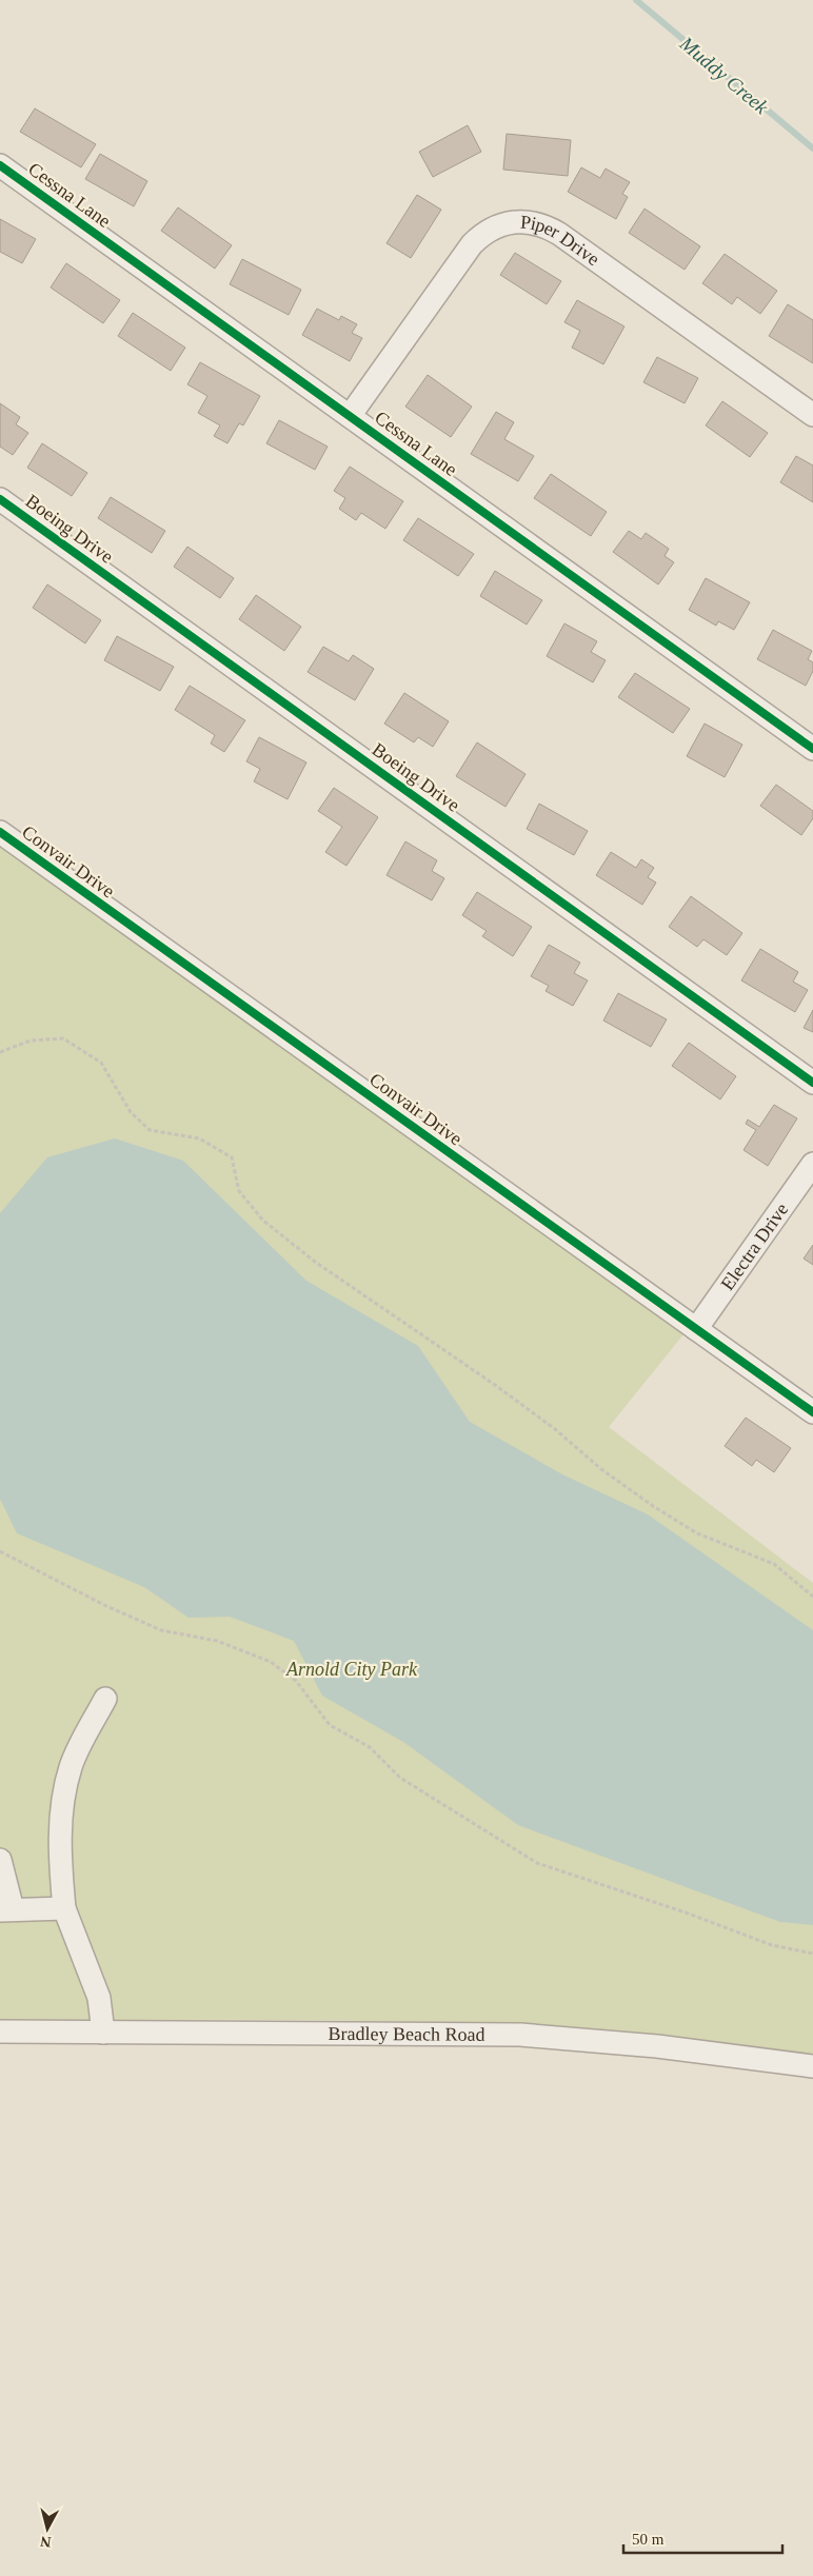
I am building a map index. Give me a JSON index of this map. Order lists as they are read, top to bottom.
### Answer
{
  "streets": {
    "street": [
      "Cessna Lane",
      "Piper Drive",
      "Boeing Drive",
      "Convair Drive",
      "Electra Drive",
      "Bradley Beach Road"
    ]
  },
  "crossings": [
    ["Cessna Lane", "Piper Drive"],
    ["Convair Drive", "Electra Drive"]
  ],
  "water": ["Muddy Creek"],
  "parks": ["Arnold City Park"],
  "scale_bar": "50 m",
  "north": "bottom"
}
